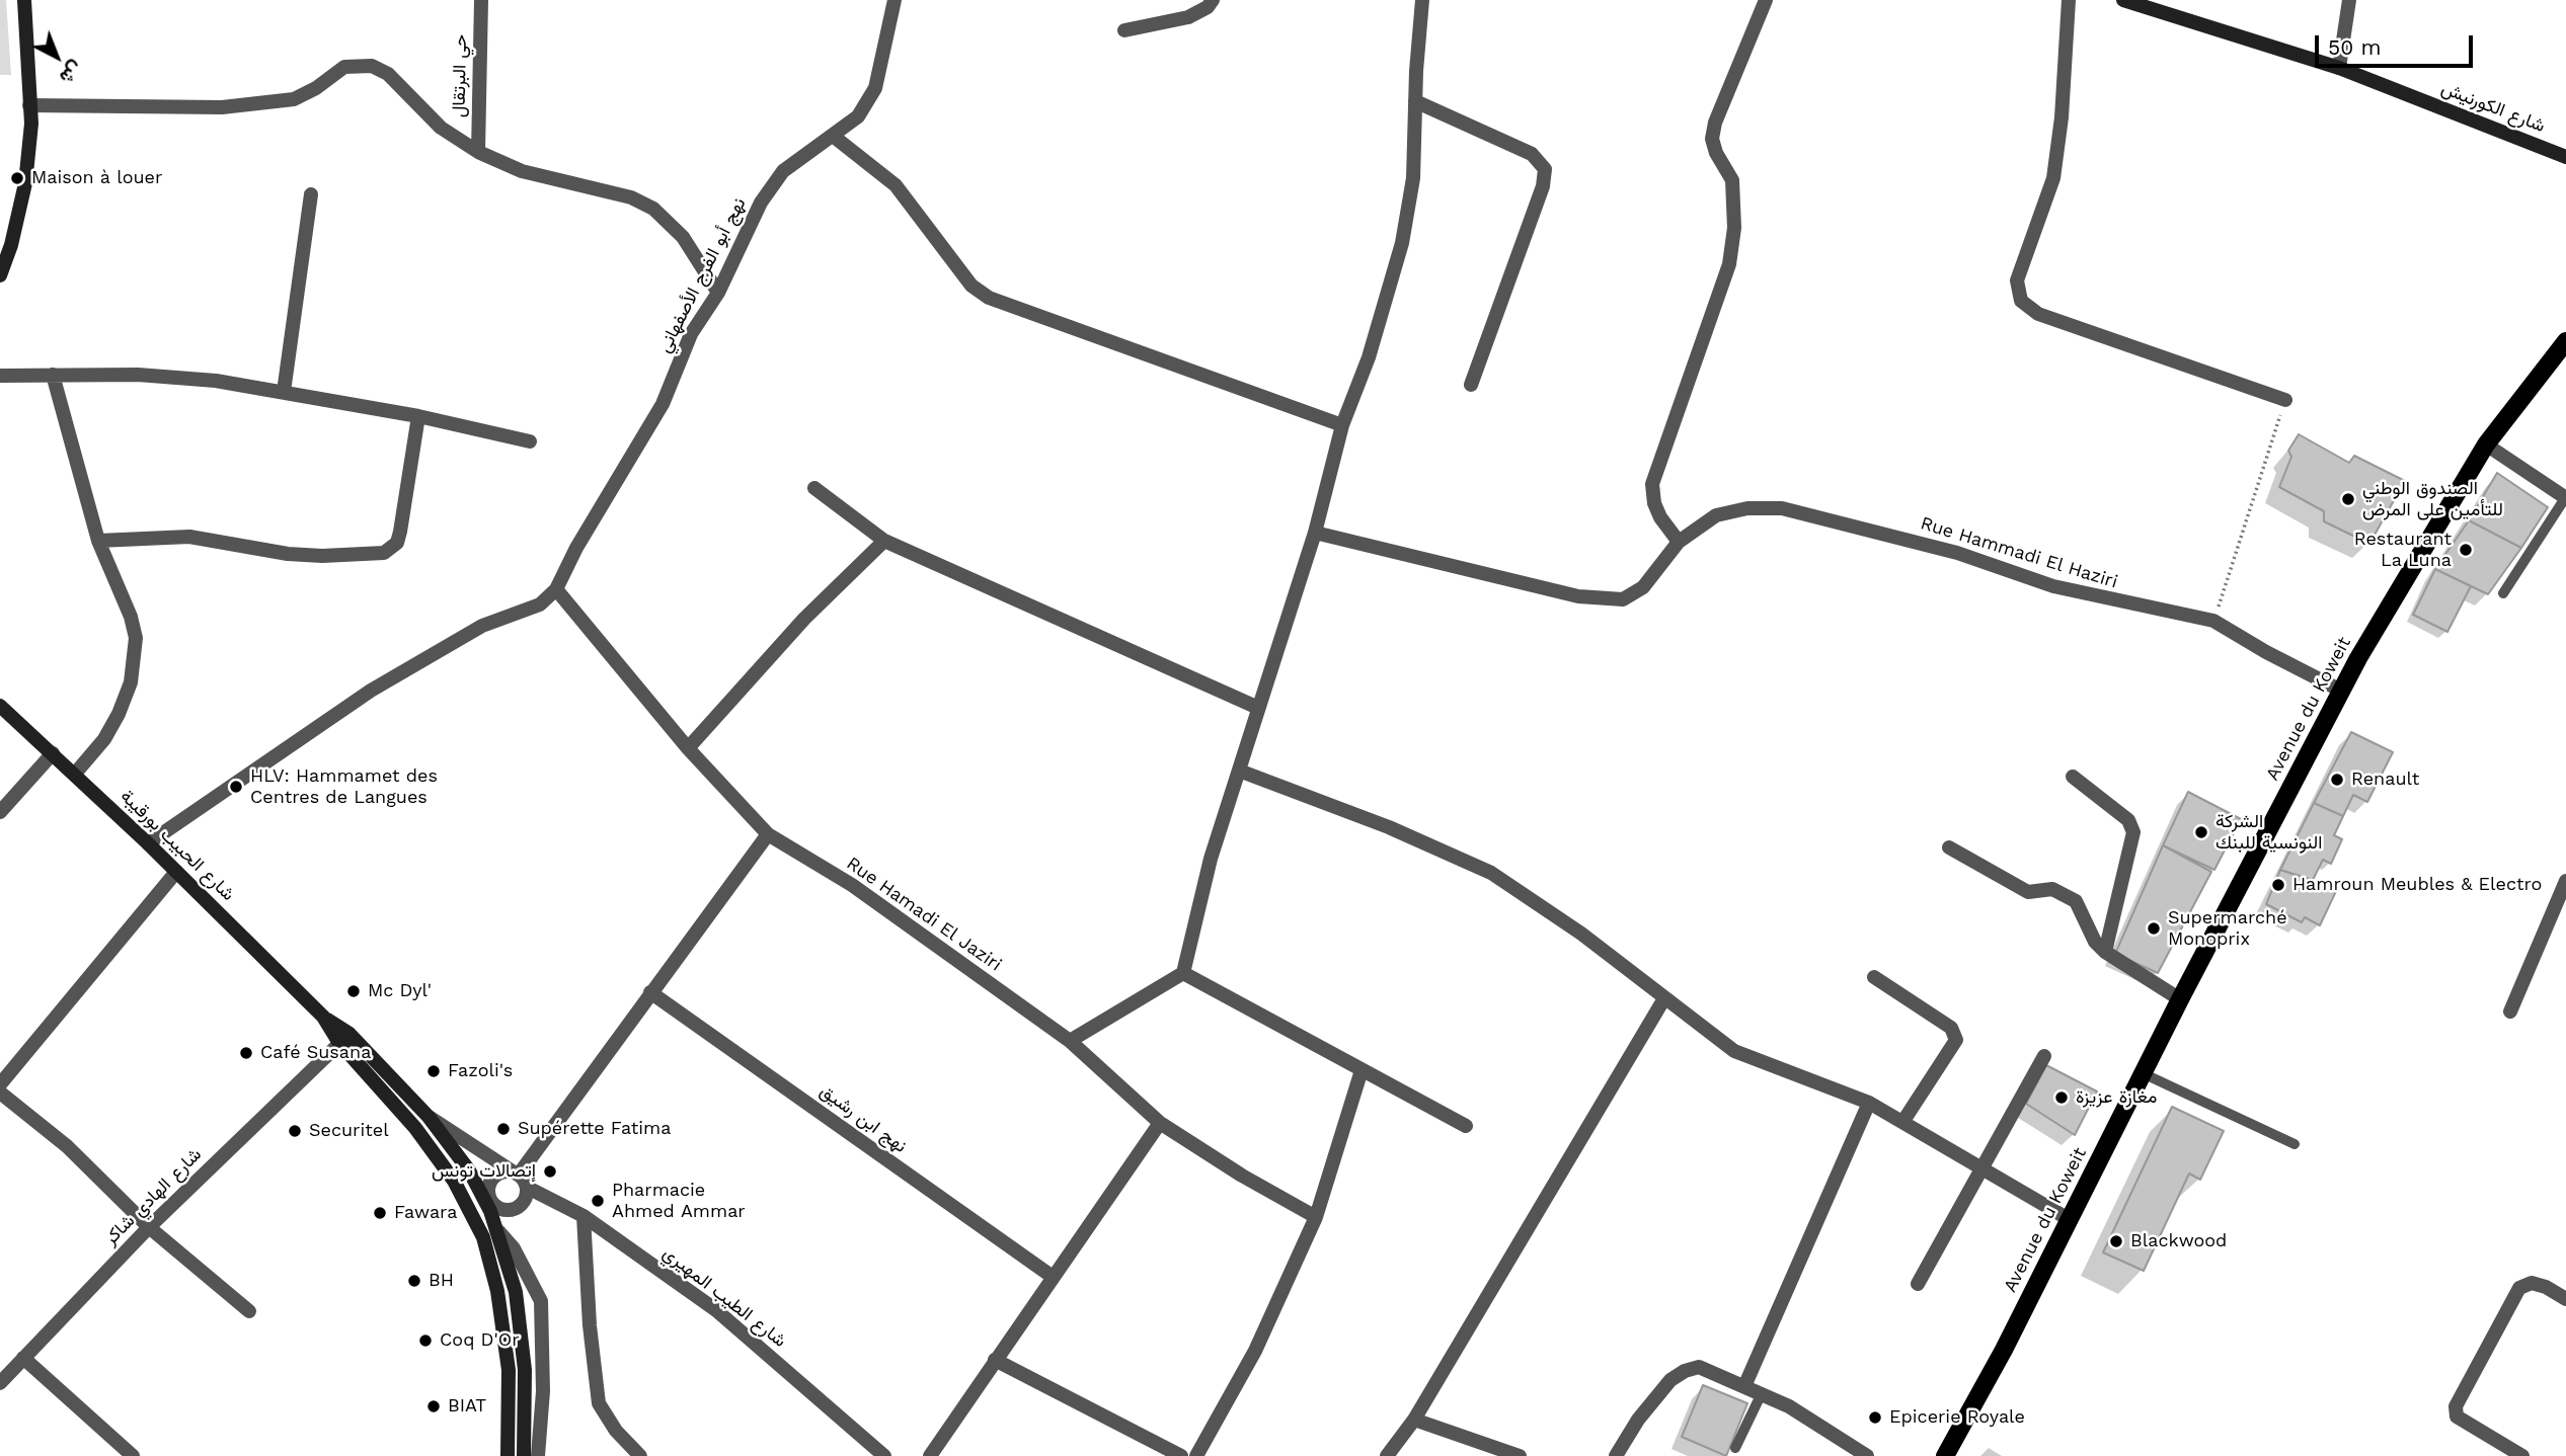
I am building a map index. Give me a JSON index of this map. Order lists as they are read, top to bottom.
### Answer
{
  "streets": {
    "main road": ["Avenue du Koweit"],
    "street": [
      "حي البرتقال",
      "شارع الكورنيش",
      "نهج أبو الفرج الأصفهاني",
      "Rue Hammadi El Haziri",
      "شارع الحبيب بورقيبة",
      "Rue Hamadi El Jaziri",
      "نهج ابن رشيق",
      "شارع الهادي شاكر",
      "شارع الطيب المهيري"
    ]
  },
  "crossings": [
    ["نهج أبو الفرج الأصفهاني", "Rue Hamadi El Jaziri"],
    ["Rue Hammadi El Haziri", "Avenue du Koweit"],
    ["شارع الحبيب بورقيبة", "شارع الهادي شاكر"],
    ["شارع الحبيب بورقيبة", "شارع الطيب المهيري"]
  ],
  "places": [
    "Maison à louer",
    "الصندوق الوطني للتأمين على المرض",
    "Restaurant La Luna",
    "Renault",
    "HLV: Hammamet des Centres de Langues",
    "الشركة النونسية للبنك",
    "Hamroun Meubles & Electro",
    "Supermarché Monoprix",
    "Mc Dyl'",
    "Café Susana",
    "Fazoli's",
    "مغازة عزيزة",
    "Supérette Fatima",
    "Securitel",
    "إتصالات تونس",
    "Pharmacie Ahmed Ammar",
    "Fawara",
    "Blackwood",
    "BH",
    "Coq D'Or",
    "BIAT",
    "Epicerie Royale"
  ],
  "scale_bar": "50 m",
  "north": "bottom right"
}
